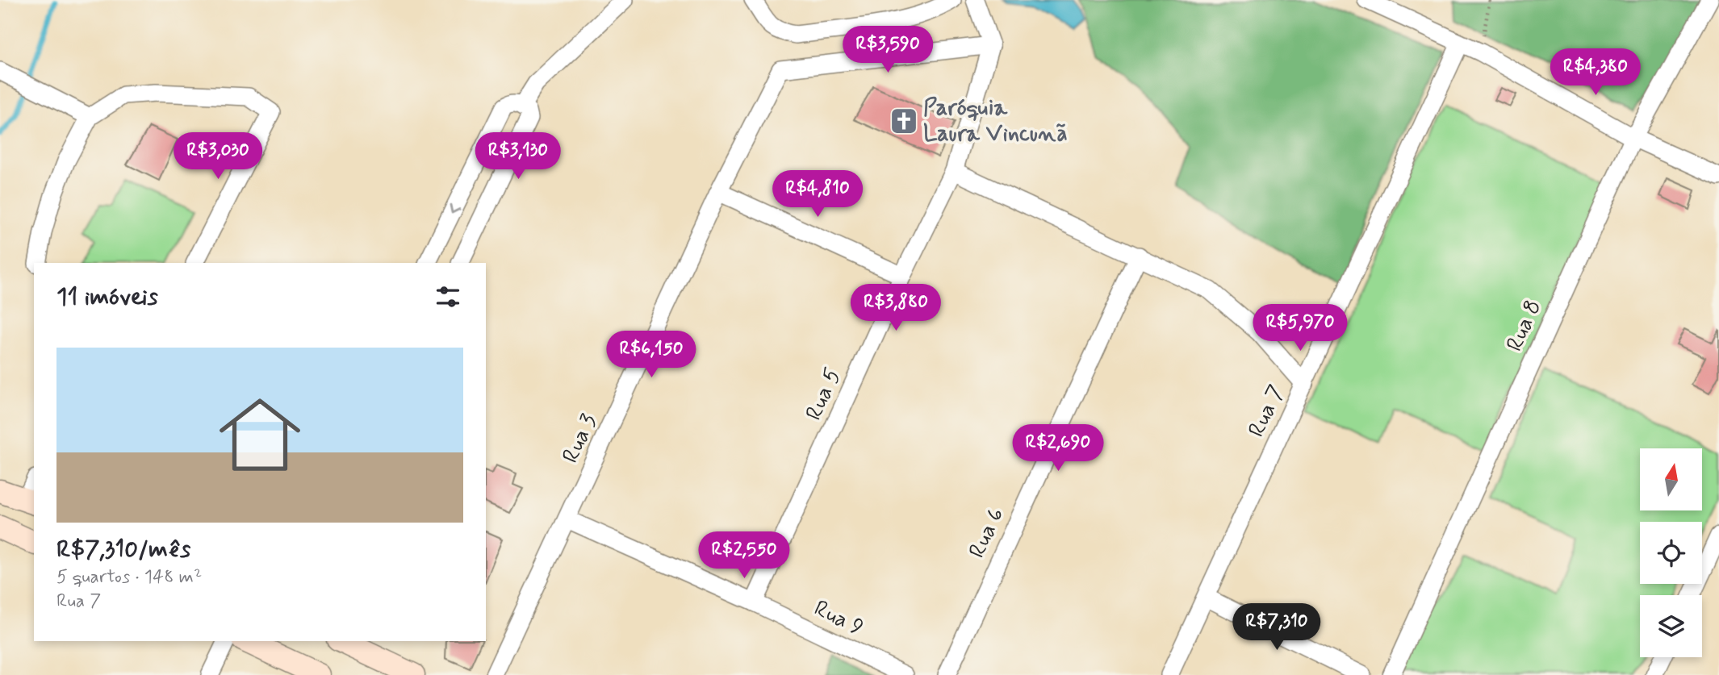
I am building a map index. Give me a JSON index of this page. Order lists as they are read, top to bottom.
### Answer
{
  "streets": {
    "street": [
      "Rua 8",
      "Rua 5",
      "Rua 7",
      "Rua 3",
      "Rua 6",
      "Rua 9"
    ]
  },
  "crossings": [
    ["Rua 5", "Rua 3"],
    ["Rua 5", "Rua 9"],
    ["Rua 3", "Rua 9"]
  ],
  "places": {
    "church": ["Paróquia Laura Vincunã"]
  },
  "north": "top",
  "page": {
    "price": [
      "R$3,590",
      "R$4,380",
      "R$3,030",
      "R$3,130",
      "R$4,810",
      "R$3,880",
      "R$5,970",
      "R$6,150",
      "R$2,690",
      "R$2,550",
      "R$7,310"
    ],
    "heading": "11 imóveis",
    "list": [
      {
        "name": "R$7,310/mês",
        "note": "5 quartos · 148 m² · Rua 7"
      }
    ]
  }
}
